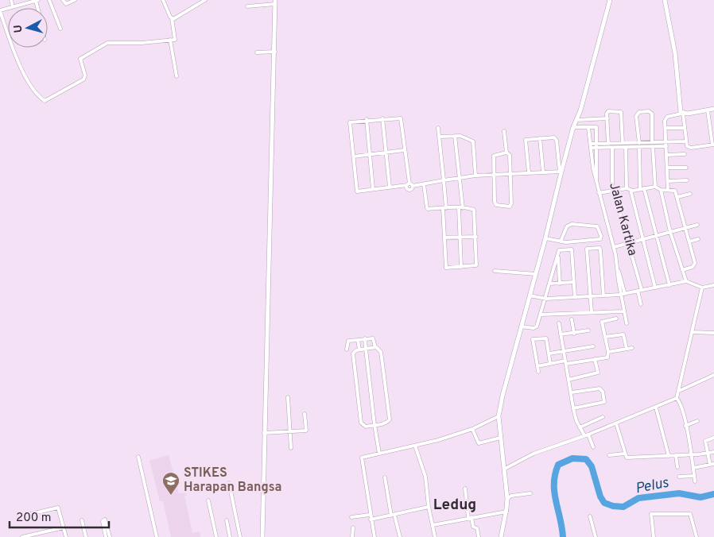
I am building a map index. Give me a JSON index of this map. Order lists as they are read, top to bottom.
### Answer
{
  "streets": {
    "street": ["Jalan Kartika"]
  },
  "districts": ["Ledug"],
  "water": ["Pelus"],
  "places": {
    "school or university": ["STIKES Harapan Bangsa"]
  },
  "scale_bar": "200 m",
  "north": "left"
}
